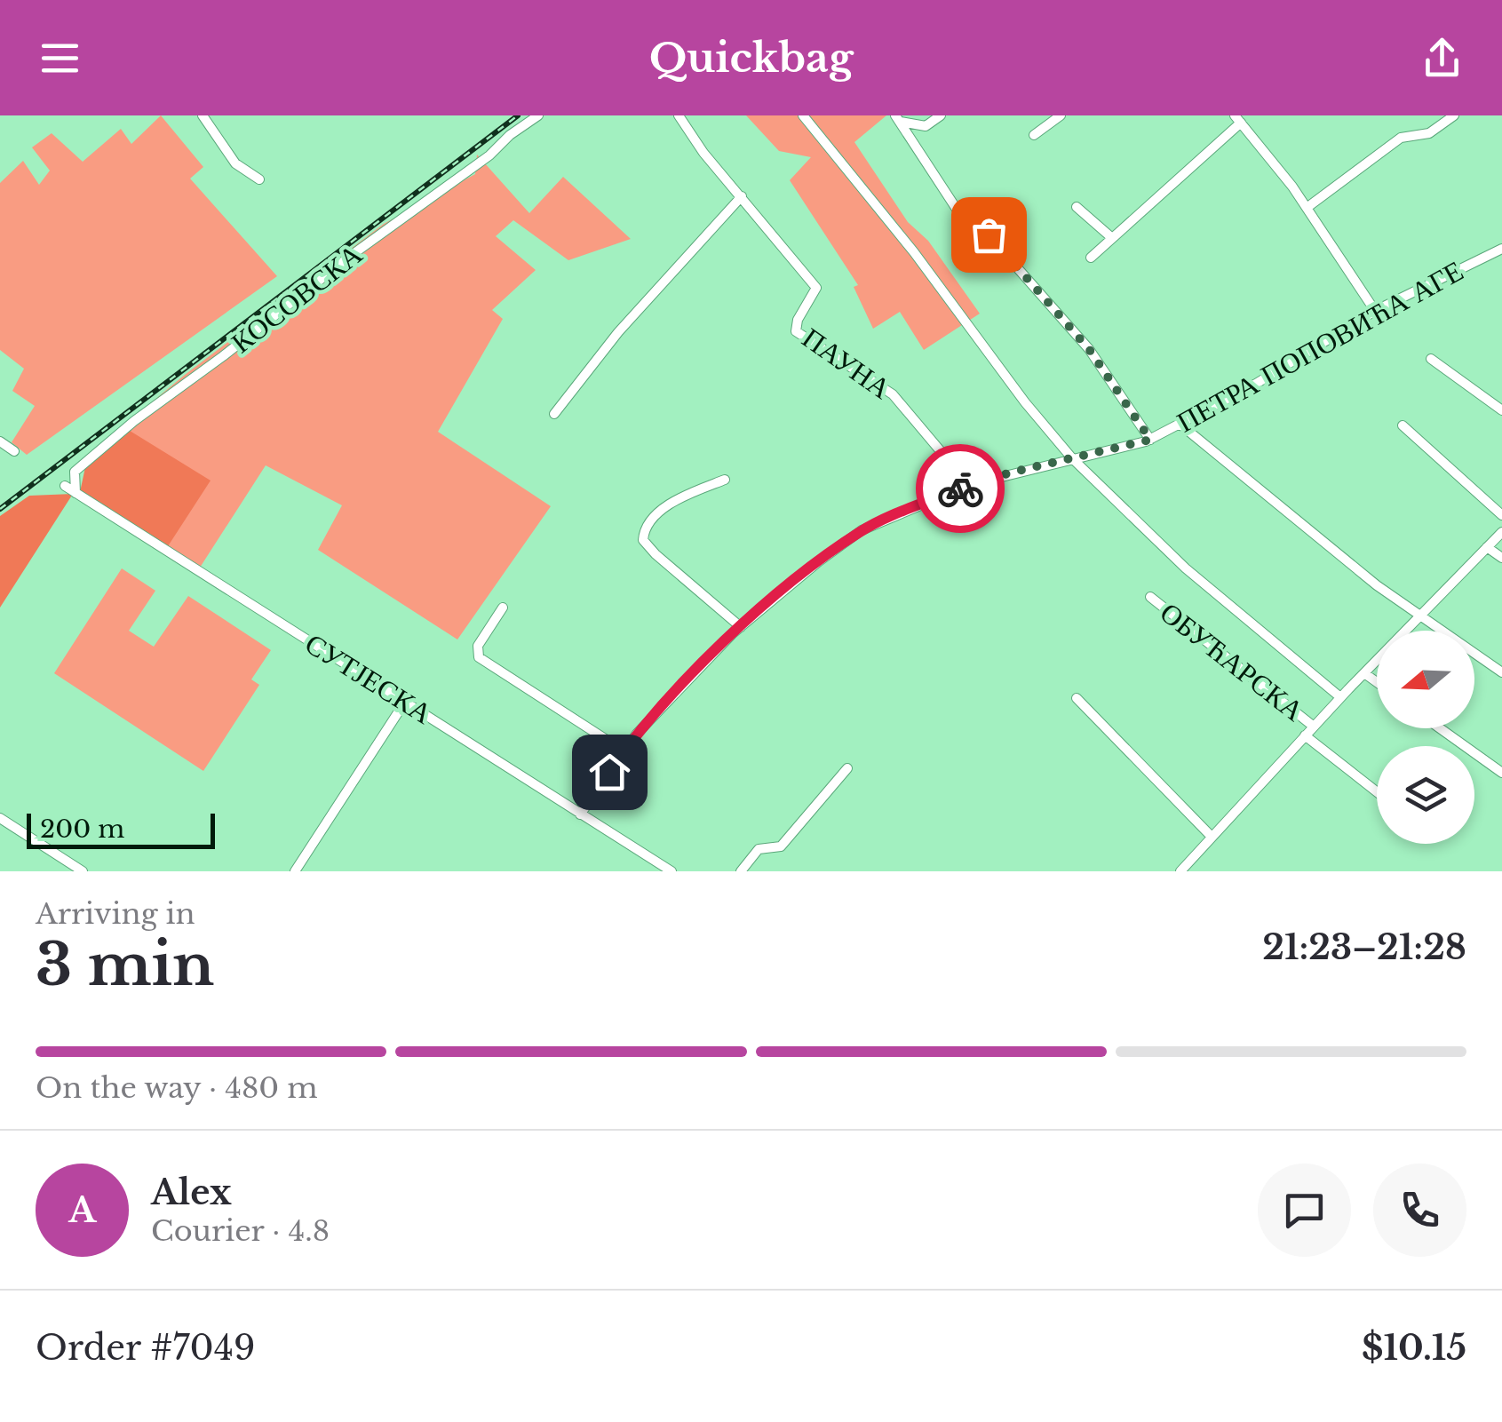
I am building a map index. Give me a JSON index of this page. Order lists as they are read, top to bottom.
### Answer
{
  "streets": {
    "street": [
      "КОСОВСКА",
      "ПЕТРА ПОПОВИЋА АГЕ",
      "ПАУНА",
      "ОБУЋАРСКА",
      "СУТЈЕСКА"
    ]
  },
  "crossings": [
    ["КОСОВСКА", "СУТЈЕСКА"],
    ["ПЕТРА ПОПОВИЋА АГЕ", "ПАУНА"],
    ["ПЕТРА ПОПОВИЋА АГЕ", "СУТЈЕСКА"]
  ],
  "scale_bar": "200 m",
  "north": "left",
  "page": {
    "header": "Quickbag",
    "scale": "200 m",
    "heading": ["3 min", "Arriving in", "21:23–21:28"],
    "panel": [
      "Alex",
      "Courier · 4.8",
      "Order #7049",
      "$10.15"
    ],
    "bar": "On the way · 480 m",
    "round": "A"
  }
}
